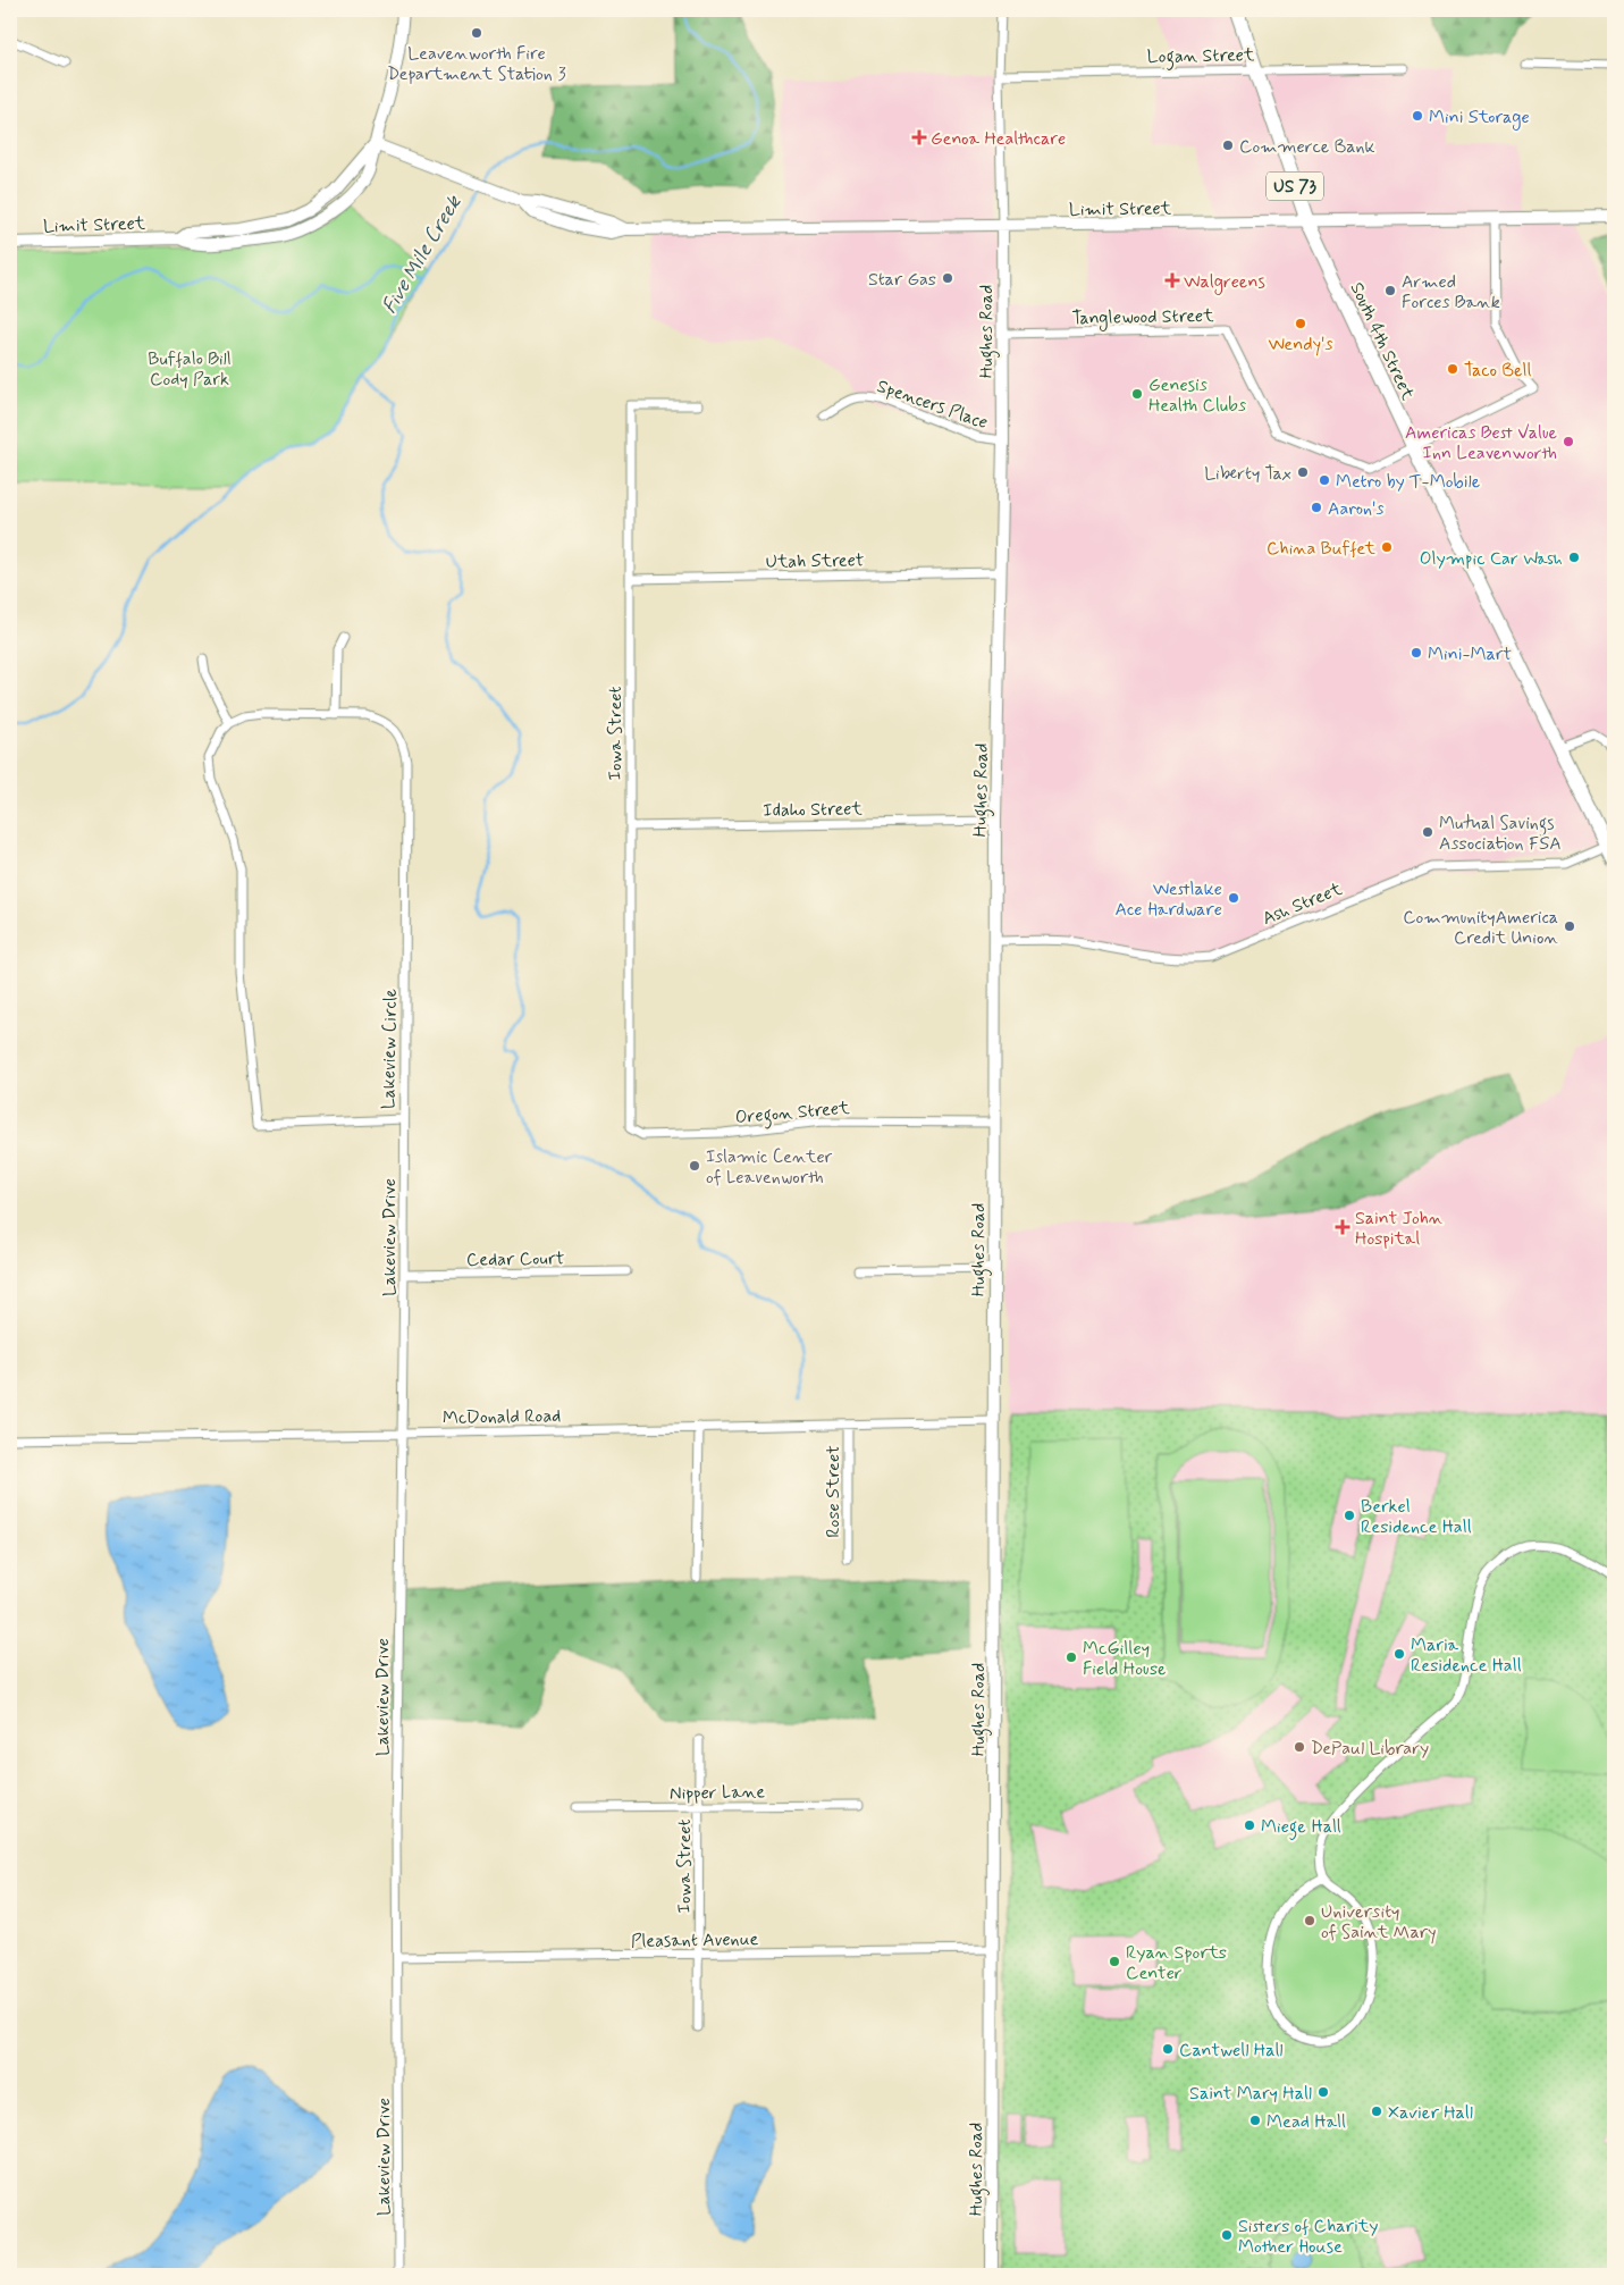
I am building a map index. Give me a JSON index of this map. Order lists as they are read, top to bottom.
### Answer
{
  "streets": {
    "highway": ["US 73", "South 4th Street"],
    "street": [
      "Logan Street",
      "Limit Street",
      "Tanglewood Street",
      "Hughes Road",
      "Spencers Place",
      "Utah Street",
      "Iowa Street",
      "Idaho Street",
      "Ash Street",
      "Lakeview Circle",
      "Oregon Street",
      "Lakeview Drive",
      "Cedar Court",
      "McDonald Road",
      "Rose Street",
      "Nipper Lane",
      "Pleasant Avenue"
    ]
  },
  "crossings": [
    ["Logan Street", "South 4th Street"],
    ["Limit Street", "Hughes Road"],
    ["Limit Street", "South 4th Street"],
    ["Tanglewood Street", "Hughes Road"],
    ["Tanglewood Street", "South 4th Street"],
    ["Hughes Road", "Spencers Place"],
    ["Hughes Road", "Utah Street"],
    ["Hughes Road", "Idaho Street"],
    ["Hughes Road", "Ash Street"],
    ["Hughes Road", "Oregon Street"],
    ["Hughes Road", "McDonald Road"],
    ["Hughes Road", "Pleasant Avenue"],
    ["South 4th Street", "Ash Street"],
    ["Utah Street", "Iowa Street"],
    ["Iowa Street", "Idaho Street"],
    ["Iowa Street", "Oregon Street"],
    ["Iowa Street", "Nipper Lane"],
    ["Iowa Street", "Pleasant Avenue"],
    ["Lakeview Circle", "Lakeview Drive"],
    ["Lakeview Drive", "Cedar Court"],
    ["Lakeview Drive", "McDonald Road"],
    ["Lakeview Drive", "Pleasant Avenue"],
    ["McDonald Road", "Rose Street"]
  ],
  "water": ["Five Mile Creek"],
  "parks": ["Buffalo Bill Cody Park"],
  "places": {
    "other": [
      "Leavenworth Fire Department Station 3",
      "Mini Storage",
      "Commerce Bank",
      "Star Gas",
      "Armed Forces Bank",
      "Wendy's",
      "Taco Bell",
      "Genesis Health Clubs",
      "Americas Best Value Inn Leavenworth",
      "Liberty Tax",
      "Metro by T-Mobile",
      "Aaron's",
      "China Buffet",
      "Olympic Car Wash",
      "Mini-Mart",
      "Mutual Savings Association FSA",
      "Westlake Ace Hardware",
      "CommunityAmerica Credit Union",
      "Islamic Center of Leavenworth",
      "Berkel Residence Hall",
      "Maria Residence Hall",
      "McGilley Field House",
      "DePaul Library",
      "Miege Hall",
      "University of Saint Mary",
      "Ryan Sports Center",
      "Cantwell Hall",
      "Saint Mary Hall",
      "Xavier Hall",
      "Mead Hall",
      "Sisters of Charity Mother House"
    ],
    "health": ["Genoa Healthcare", "Walgreens", "Saint John Hospital"]
  }
}
